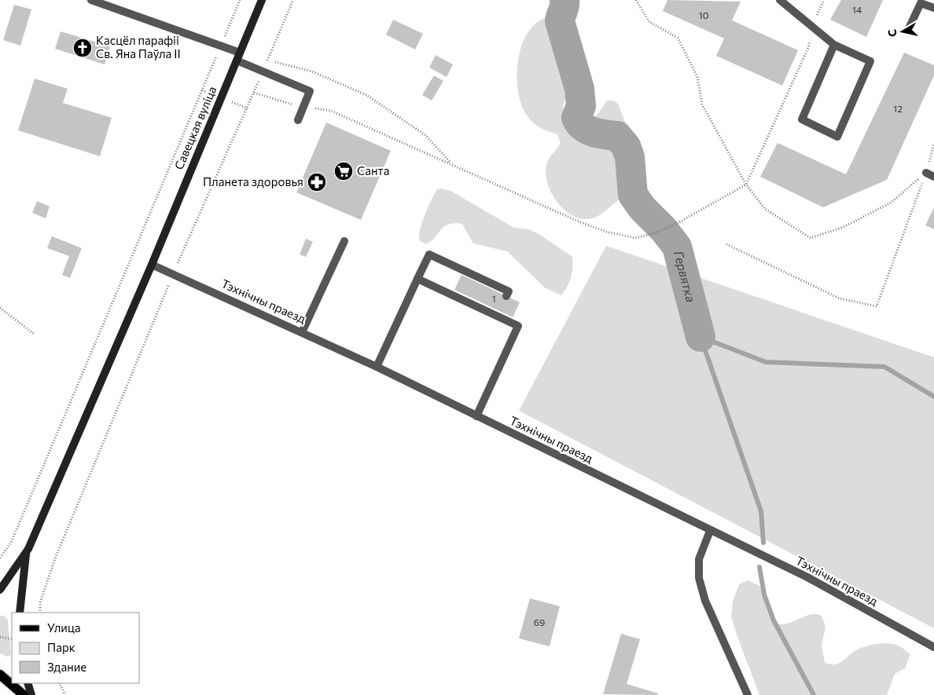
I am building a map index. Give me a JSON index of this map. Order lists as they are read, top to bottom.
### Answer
{
  "streets": {
    "main road": ["Савецкая вуліца"],
    "street": ["Тэхнічны праезд"]
  },
  "crossings": [
    ["Савецкая вуліца", "Тэхнічны праезд"]
  ],
  "water": ["Гервятка"],
  "places": {
    "church": ["Касцёл парафіі Св. Яна Паўла II"],
    "supermarket": ["Санта"],
    "pharmacy": ["Планета здоровья"]
  },
  "house_numbers": [
    "14",
    "10",
    "12",
    "1",
    "69"
  ],
  "legend": ["Улица", "Парк", "Здание"],
  "north": "left"
}
